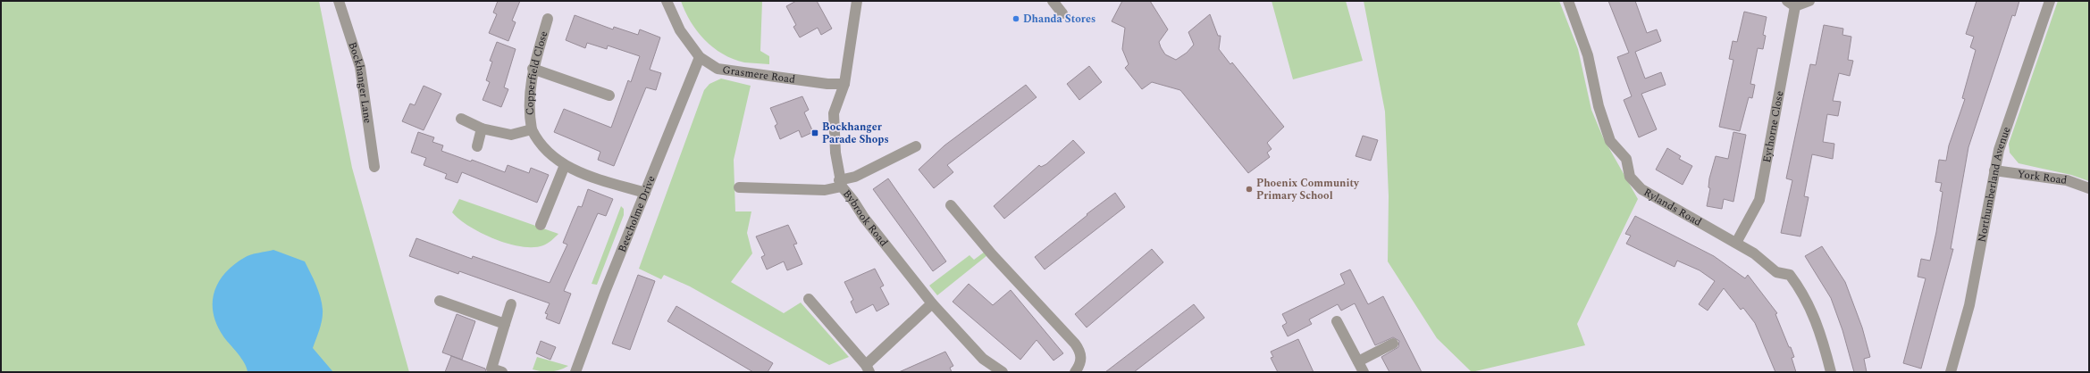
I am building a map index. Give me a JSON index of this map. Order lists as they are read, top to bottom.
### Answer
{
  "streets": {
    "street": [
      "Copperfield Close",
      "Grasmere Road",
      "Bockhanger Lane",
      "Eythorne Close",
      "York Road",
      "Northumberland Avenue",
      "Rylands Road",
      "Beecholme Drive",
      "Bybrook Road"
    ]
  },
  "crossings": [
    ["Copperfield Close", "Beecholme Drive"],
    ["Grasmere Road", "Beecholme Drive"],
    ["Grasmere Road", "Bybrook Road"],
    ["Eythorne Close", "Rylands Road"],
    ["York Road", "Northumberland Avenue"]
  ],
  "places": {
    "other": ["Dhanda Stores", "Phoenix Community Primary School"],
    "transit": ["Bockhanger Parade Shops"]
  }
}
